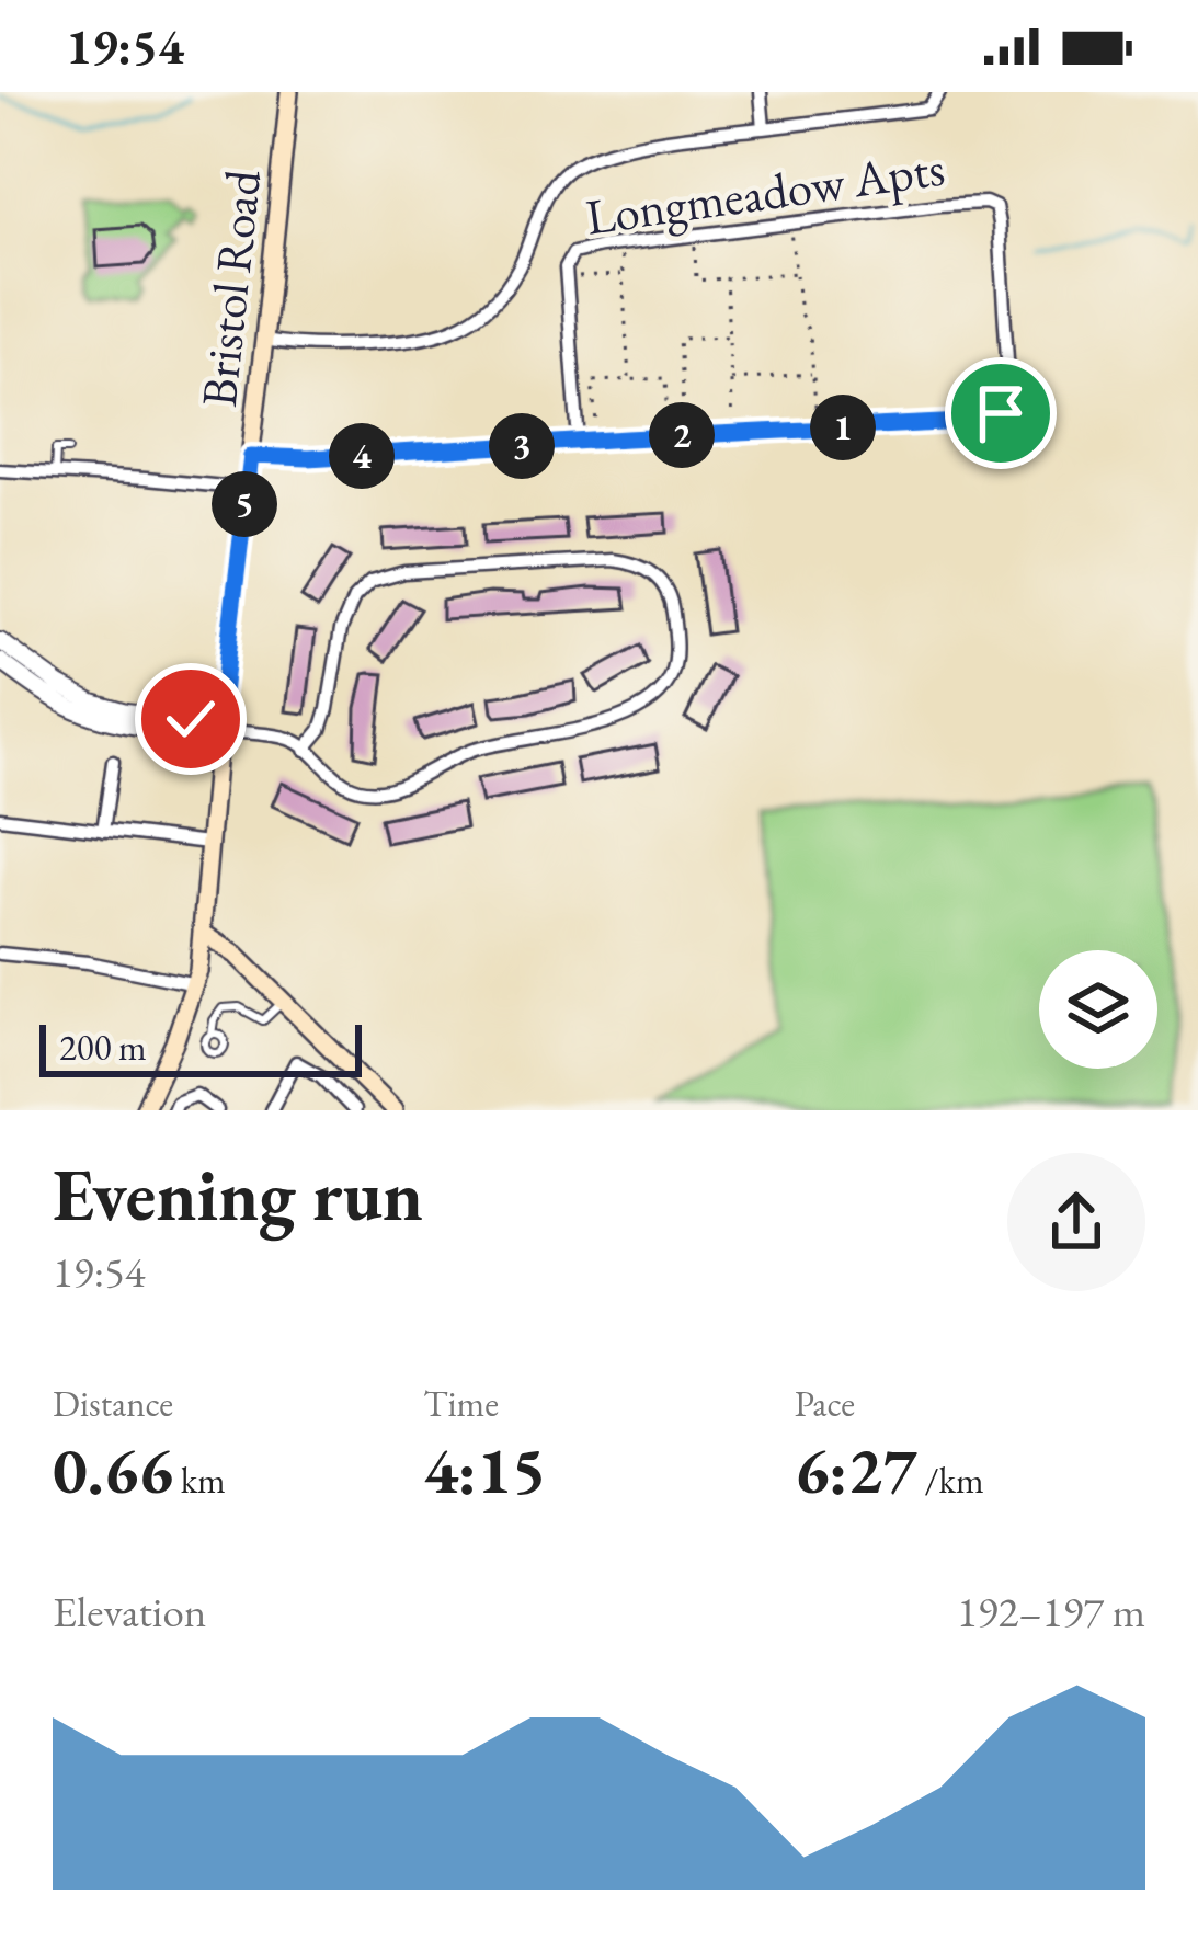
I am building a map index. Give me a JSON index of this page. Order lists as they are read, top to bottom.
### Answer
{
  "streets": {
    "main road": ["Bristol Road"],
    "street": ["Longmeadow Apts"]
  },
  "crossings": [
    ["Longmeadow Apts", "Bristol Road"]
  ],
  "scale_bar": "200 m",
  "page": {
    "status": "19:54",
    "pins": [
      "1",
      "2",
      "3",
      "4",
      "5"
    ],
    "scale": "200 m",
    "heading": ["Evening run", "19:54"],
    "stats": [
      ["Distance", "0.66 km"],
      ["Time", "4:15"],
      ["Pace", "6:27 /km"]
    ],
    "chart": ["Elevation", "192–197 m"]
  }
}
